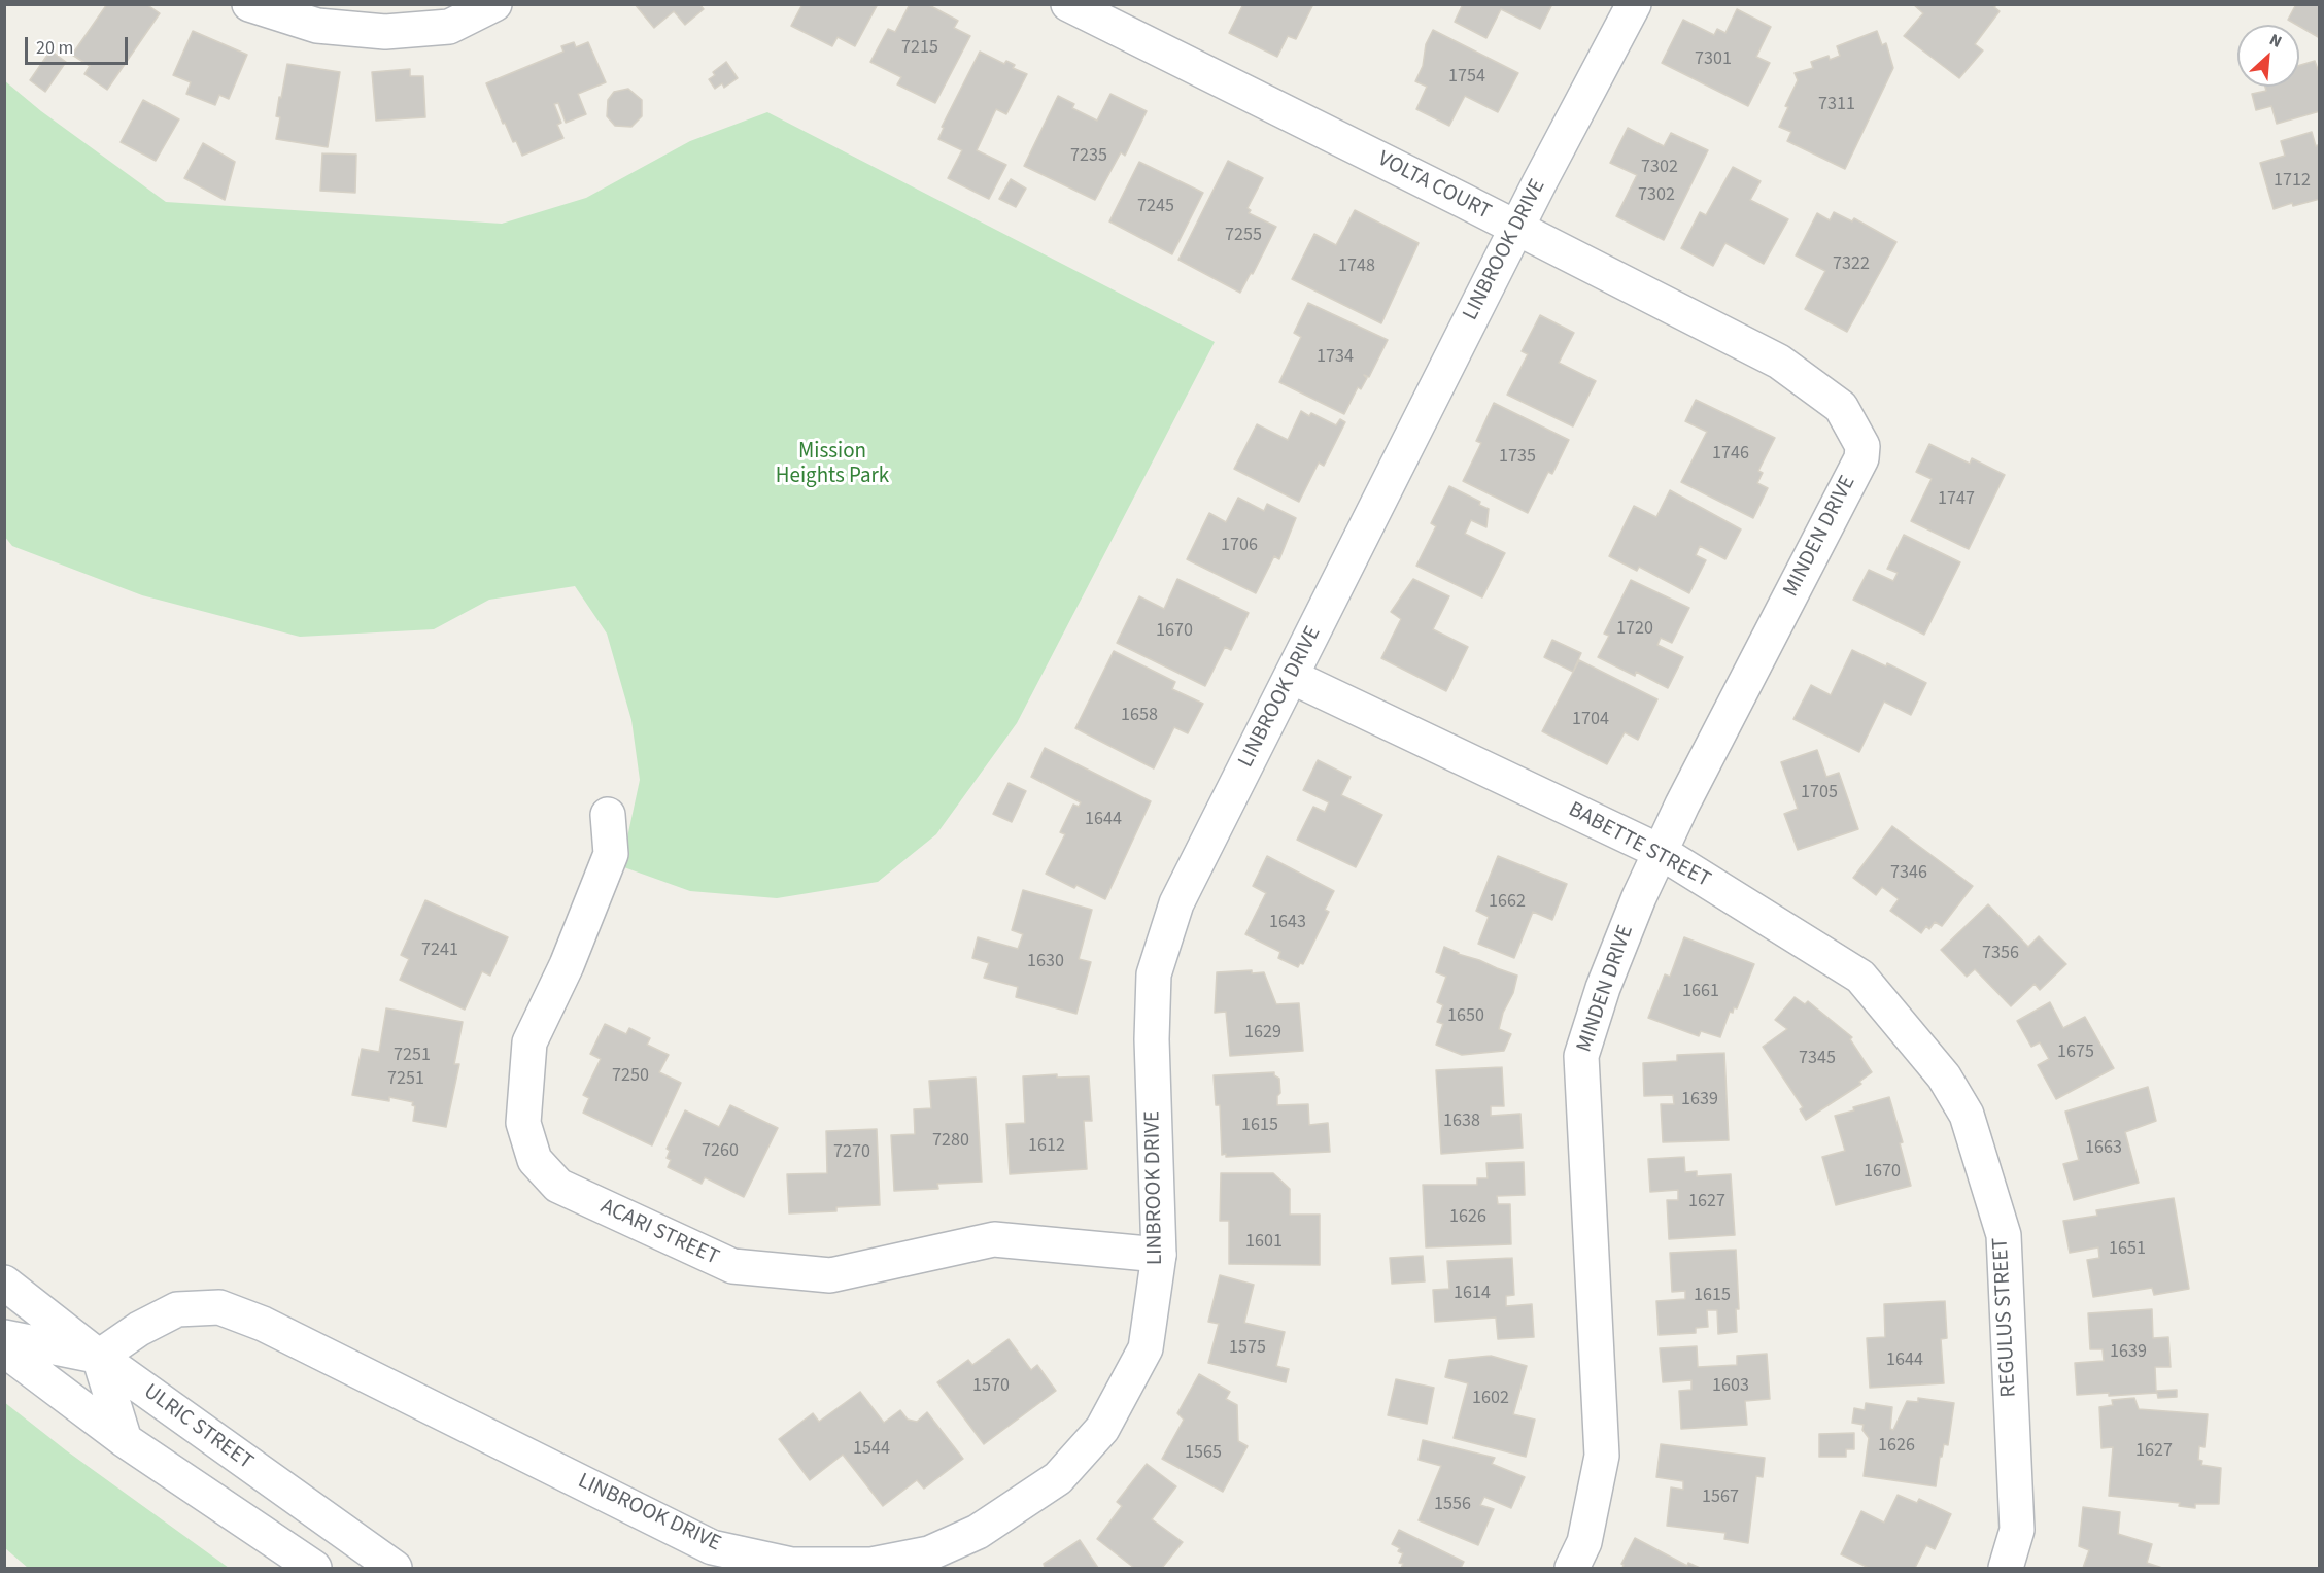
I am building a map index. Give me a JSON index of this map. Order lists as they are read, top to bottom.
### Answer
{
  "streets": {
    "street": [
      "VOLTA COURT",
      "LINBROOK DRIVE",
      "MINDEN DRIVE",
      "BABETTE STREET",
      "ACARI STREET",
      "REGULUS STREET",
      "ULRIC STREET"
    ]
  },
  "crossings": [
    ["VOLTA COURT", "LINBROOK DRIVE"],
    ["VOLTA COURT", "MINDEN DRIVE"],
    ["LINBROOK DRIVE", "BABETTE STREET"],
    ["LINBROOK DRIVE", "ACARI STREET"],
    ["LINBROOK DRIVE", "ULRIC STREET"],
    ["MINDEN DRIVE", "BABETTE STREET"],
    ["BABETTE STREET", "REGULUS STREET"]
  ],
  "parks": ["Mission Heights Park"],
  "house_numbers": [
    "7215",
    "7301",
    "1754",
    "7311",
    "7235",
    "7302",
    "1712",
    "7302",
    "7245",
    "7255",
    "7322",
    "1748",
    "1734",
    "1746",
    "1735",
    "1747",
    "1706",
    "1720",
    "1670",
    "1658",
    "1704",
    "1705",
    "1644",
    "7346",
    "1662",
    "1643",
    "7241",
    "7356",
    "1630",
    "1661",
    "1650",
    "1629",
    "1675",
    "7251",
    "7345",
    "7250",
    "7251",
    "1639",
    "1638",
    "1615",
    "7280",
    "1612",
    "1663",
    "7260",
    "7270",
    "1670",
    "1627",
    "1626",
    "1601",
    "1651",
    "1614",
    "1615",
    "1575",
    "1639",
    "1644",
    "1570",
    "1603",
    "1602",
    "1626",
    "1544",
    "1627",
    "1565",
    "1567",
    "1556"
  ],
  "scale_bar": "20 m",
  "north": "top right"
}
